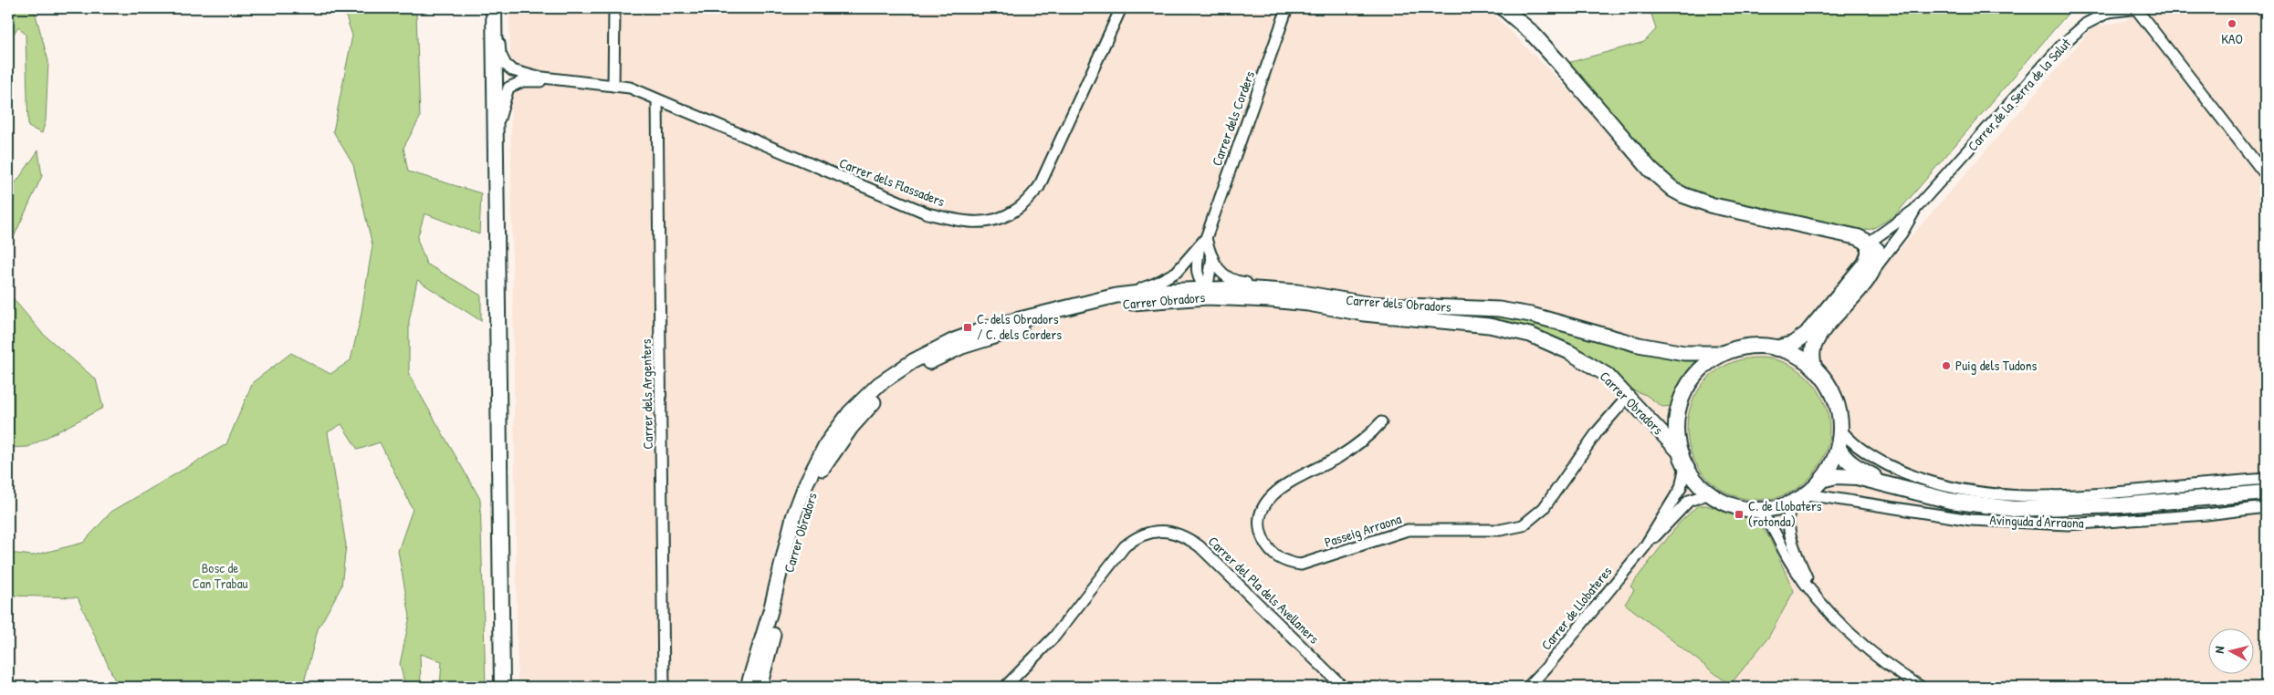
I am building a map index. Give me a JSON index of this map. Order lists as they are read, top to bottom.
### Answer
{
  "streets": {
    "main road": ["Carrer de la Serra de la Salut", "Avinguda d'Arraona"],
    "street": [
      "Carrer dels Corders",
      "Carrer dels Flassaders",
      "Carrer Obradors",
      "Carrer dels Obradors",
      "Carrer dels Argenters",
      "Passeig Arraona",
      "Carrer del Pla dels Avellaners",
      "Carrer de Llobateres"
    ]
  },
  "crossings": [
    ["Carrer de la Serra de la Salut", "Carrer Obradors"],
    ["Carrer de la Serra de la Salut", "Carrer dels Obradors"],
    ["Carrer de la Serra de la Salut", "Avinguda d'Arraona"],
    ["Carrer de la Serra de la Salut", "Carrer de Llobateres"],
    ["Carrer dels Corders", "Carrer dels Obradors"],
    ["Carrer dels Flassaders", "Carrer dels Argenters"],
    ["Carrer Obradors", "Carrer dels Obradors"],
    ["Carrer Obradors", "Avinguda d'Arraona"],
    ["Carrer Obradors", "Passeig Arraona"],
    ["Carrer Obradors", "Carrer de Llobateres"],
    ["Carrer dels Obradors", "Avinguda d'Arraona"],
    ["Carrer dels Obradors", "Carrer de Llobateres"],
    ["Avinguda d'Arraona", "Carrer de Llobateres"]
  ],
  "parks": ["Bosc de Can Trabau"],
  "places": {
    "other": ["KAO", "Puig dels Tudons"],
    "transit": ["C. dels Obradors / C. dels Corders", "C. de Llobaters (rotonda)"]
  },
  "north": "left"
}
